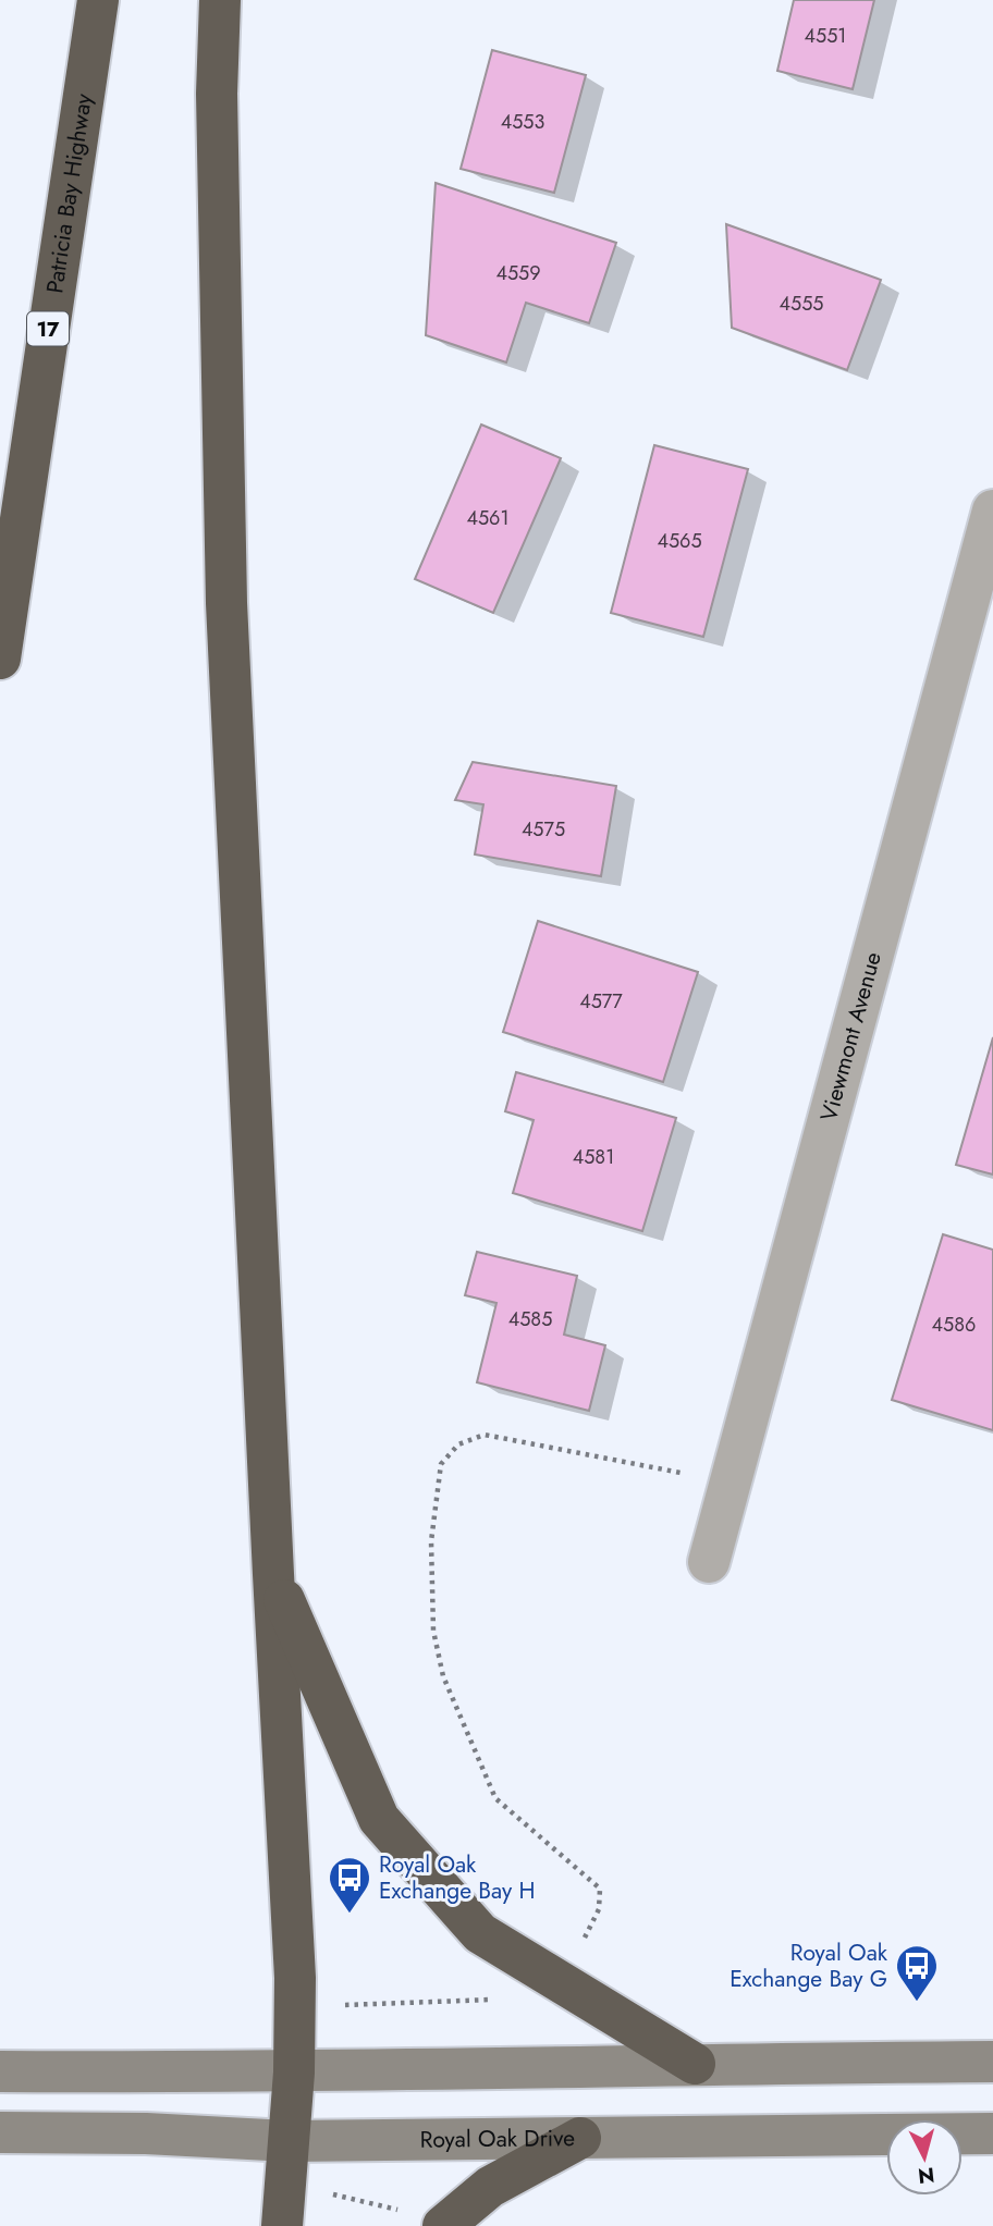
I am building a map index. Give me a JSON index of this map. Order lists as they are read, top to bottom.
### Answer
{
  "streets": {
    "highway": ["Patricia Bay Highway", "17"],
    "main road": ["Royal Oak Drive"],
    "street": ["Viewmont Avenue"]
  },
  "places": {
    "bus stop": ["Royal Oak Exchange Bay H", "Royal Oak Exchange Bay G"]
  },
  "house_numbers": [
    "4551",
    "4553",
    "4559",
    "4555",
    "4561",
    "4565",
    "4575",
    "4577",
    "4581",
    "4585",
    "4586"
  ],
  "north": "bottom"
}
